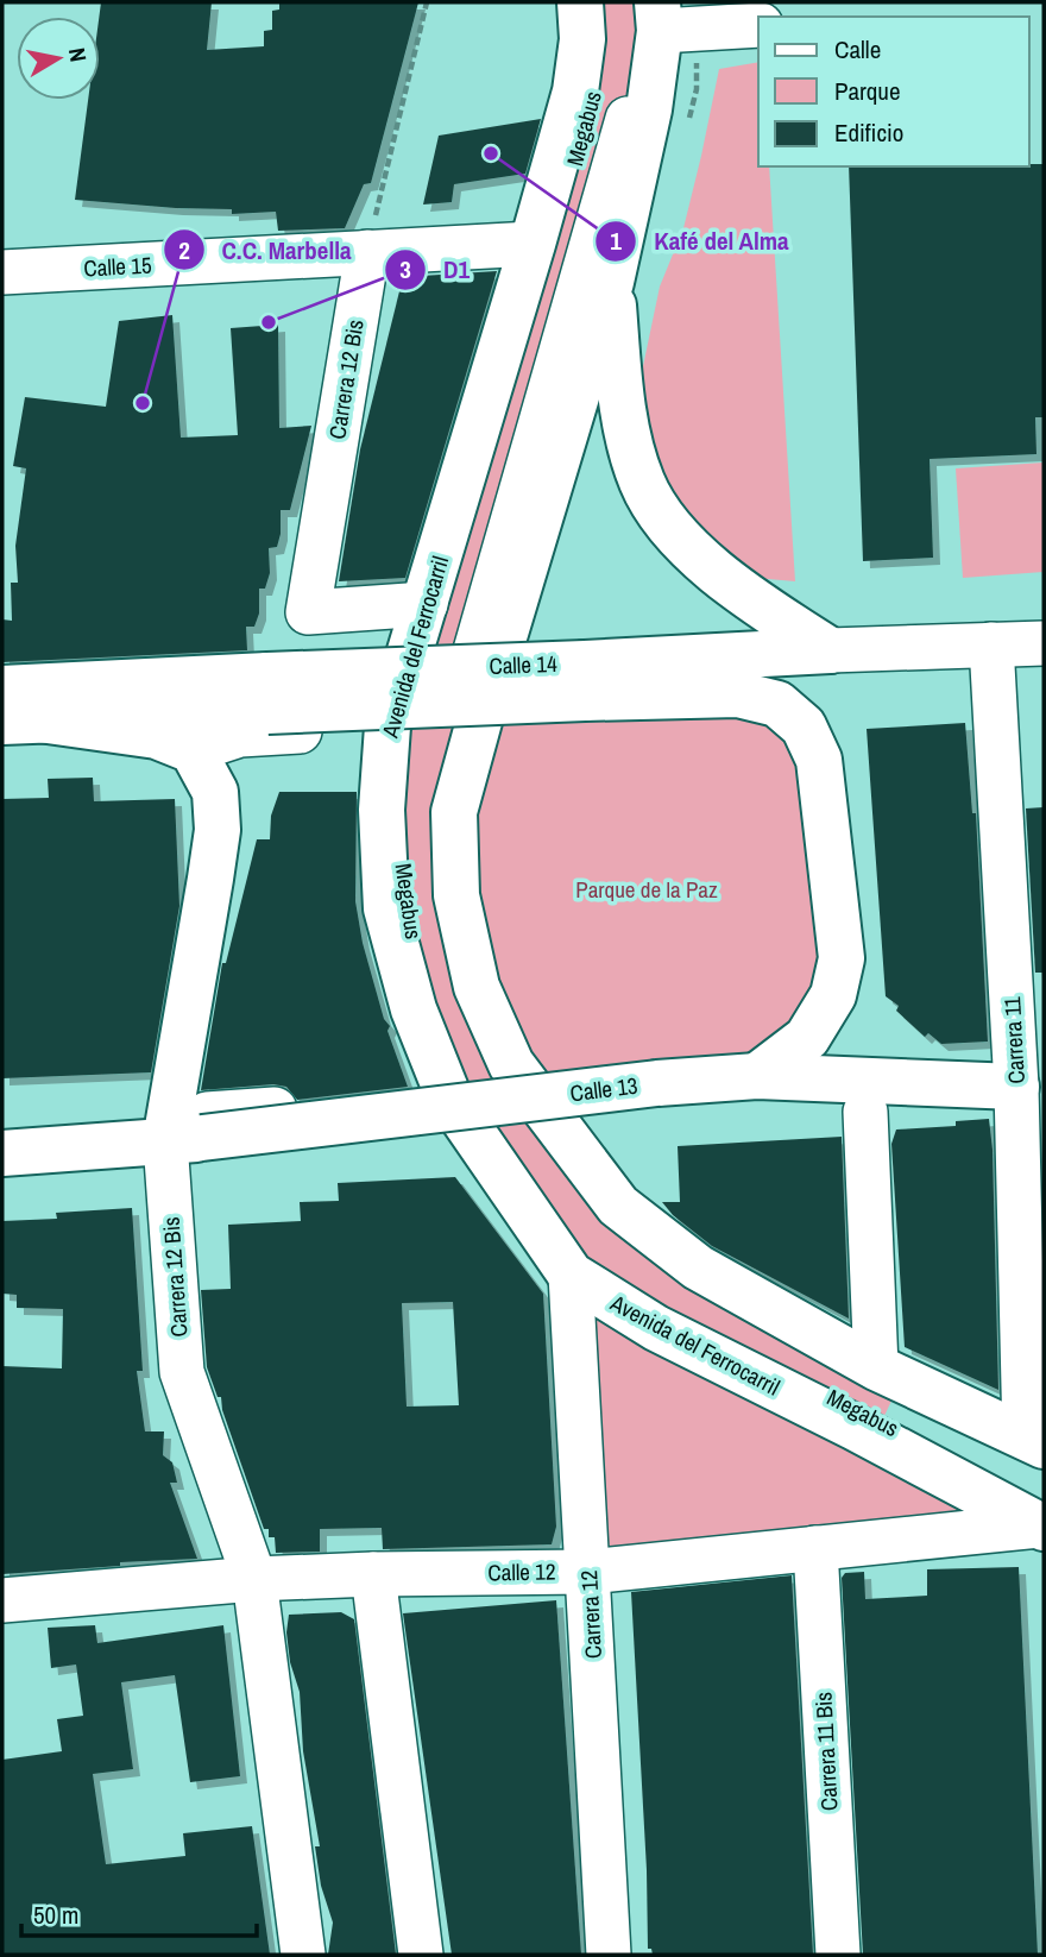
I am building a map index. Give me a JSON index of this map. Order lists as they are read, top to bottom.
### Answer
{
  "streets": {
    "main road": [
      "Carrera 12 Bis",
      "Avenida del Ferrocarril",
      "Calle 14",
      "Calle 13"
    ],
    "street": [
      "Megabus",
      "Calle 15",
      "Carrera 11",
      "Calle 12",
      "Carrera 12",
      "Carrera 11 Bis"
    ]
  },
  "crossings": [
    ["Megabus", "Avenida del Ferrocarril"],
    ["Megabus", "Carrera 11"],
    ["Megabus", "Calle 12"],
    ["Calle 15", "Carrera 12 Bis"],
    ["Calle 15", "Avenida del Ferrocarril"],
    ["Carrera 12 Bis", "Avenida del Ferrocarril"],
    ["Carrera 12 Bis", "Calle 13"],
    ["Carrera 12 Bis", "Calle 12"],
    ["Avenida del Ferrocarril", "Calle 13"],
    ["Avenida del Ferrocarril", "Calle 12"],
    ["Avenida del Ferrocarril", "Carrera 12"],
    ["Calle 14", "Carrera 11"],
    ["Calle 14", "Calle 13"],
    ["Carrera 11", "Calle 13"],
    ["Calle 12", "Carrera 12"],
    ["Calle 12", "Carrera 11 Bis"]
  ],
  "parks": ["Parque de la Paz"],
  "places": ["Kafé del Alma", "D1", "C.C. Marbella"],
  "legend": ["Calle", "Parque", "Edificio"],
  "scale_bar": "50 m",
  "north": "right"
}
